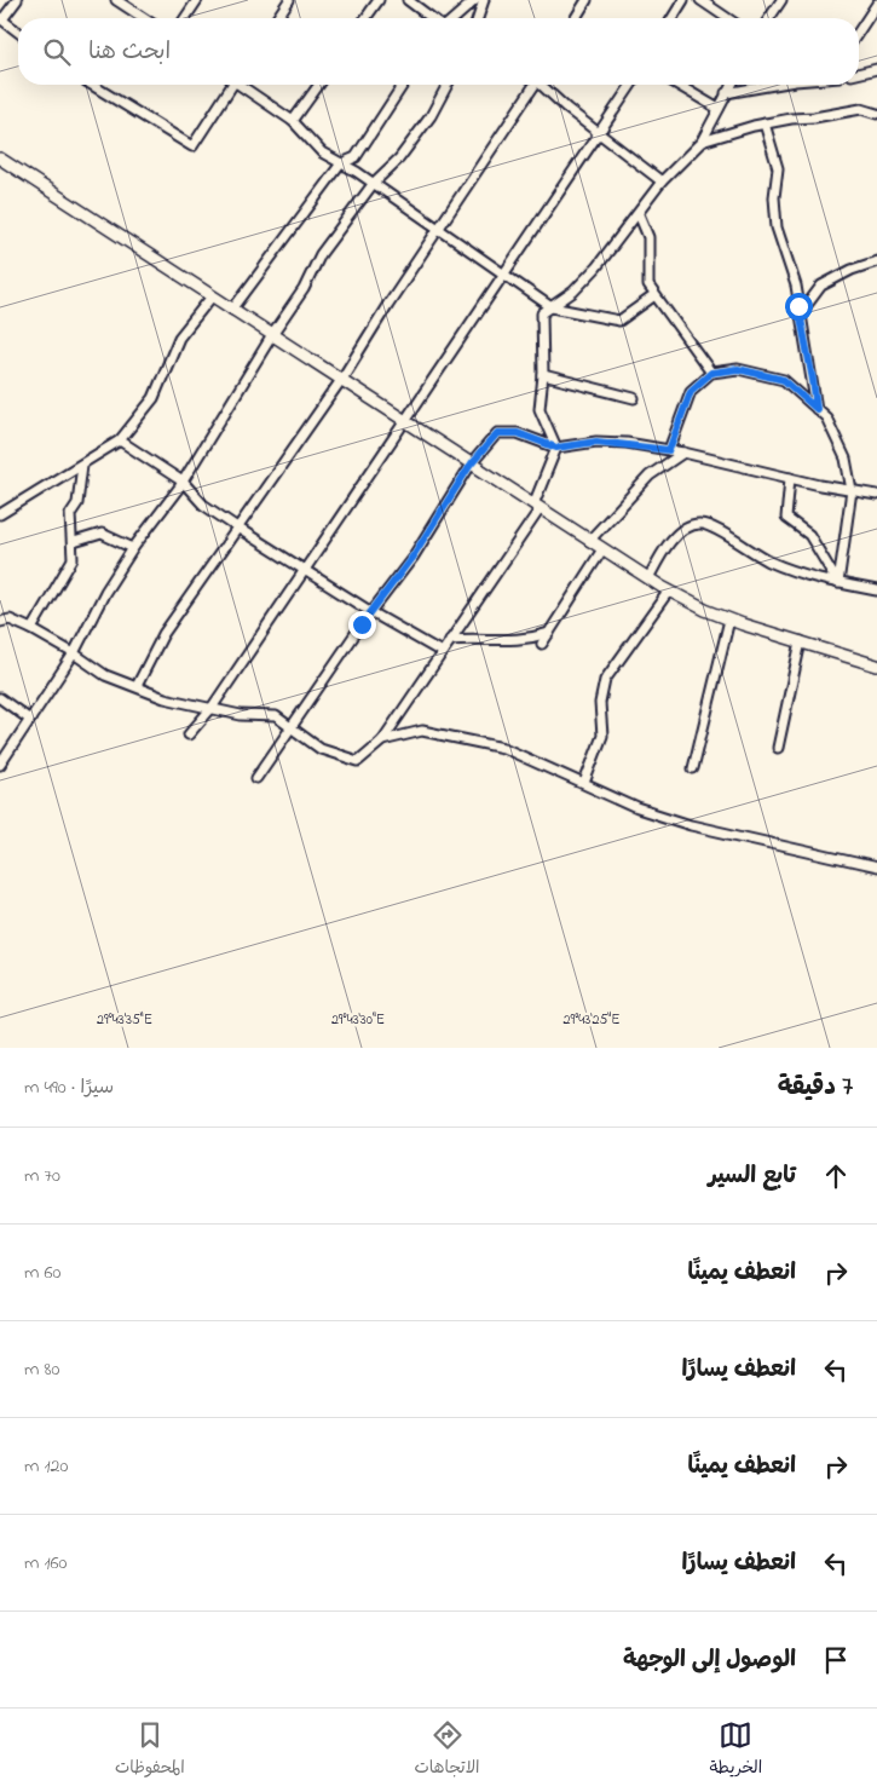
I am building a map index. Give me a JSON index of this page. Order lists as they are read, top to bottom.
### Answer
{
  "page": {
    "search": "ابحث هنا",
    "heading": ["7 دقيقة", "سيرًا · 490 m"],
    "list": [
      ["تابع السير", "70 m"],
      ["انعطف يمينًا", "60 m"],
      ["انعطف يسارًا", "80 m"],
      ["انعطف يمينًا", "120 m"],
      ["انعطف يسارًا", "160 m"],
      "الوصول إلى الوجهة"
    ],
    "nav": ["الخريطة", "الاتجاهات", "المحفوظات"]
  },
  "coordinates": ["29°43'35\"E", "29°43'30\"E", "29°43'25\"E"]
}
